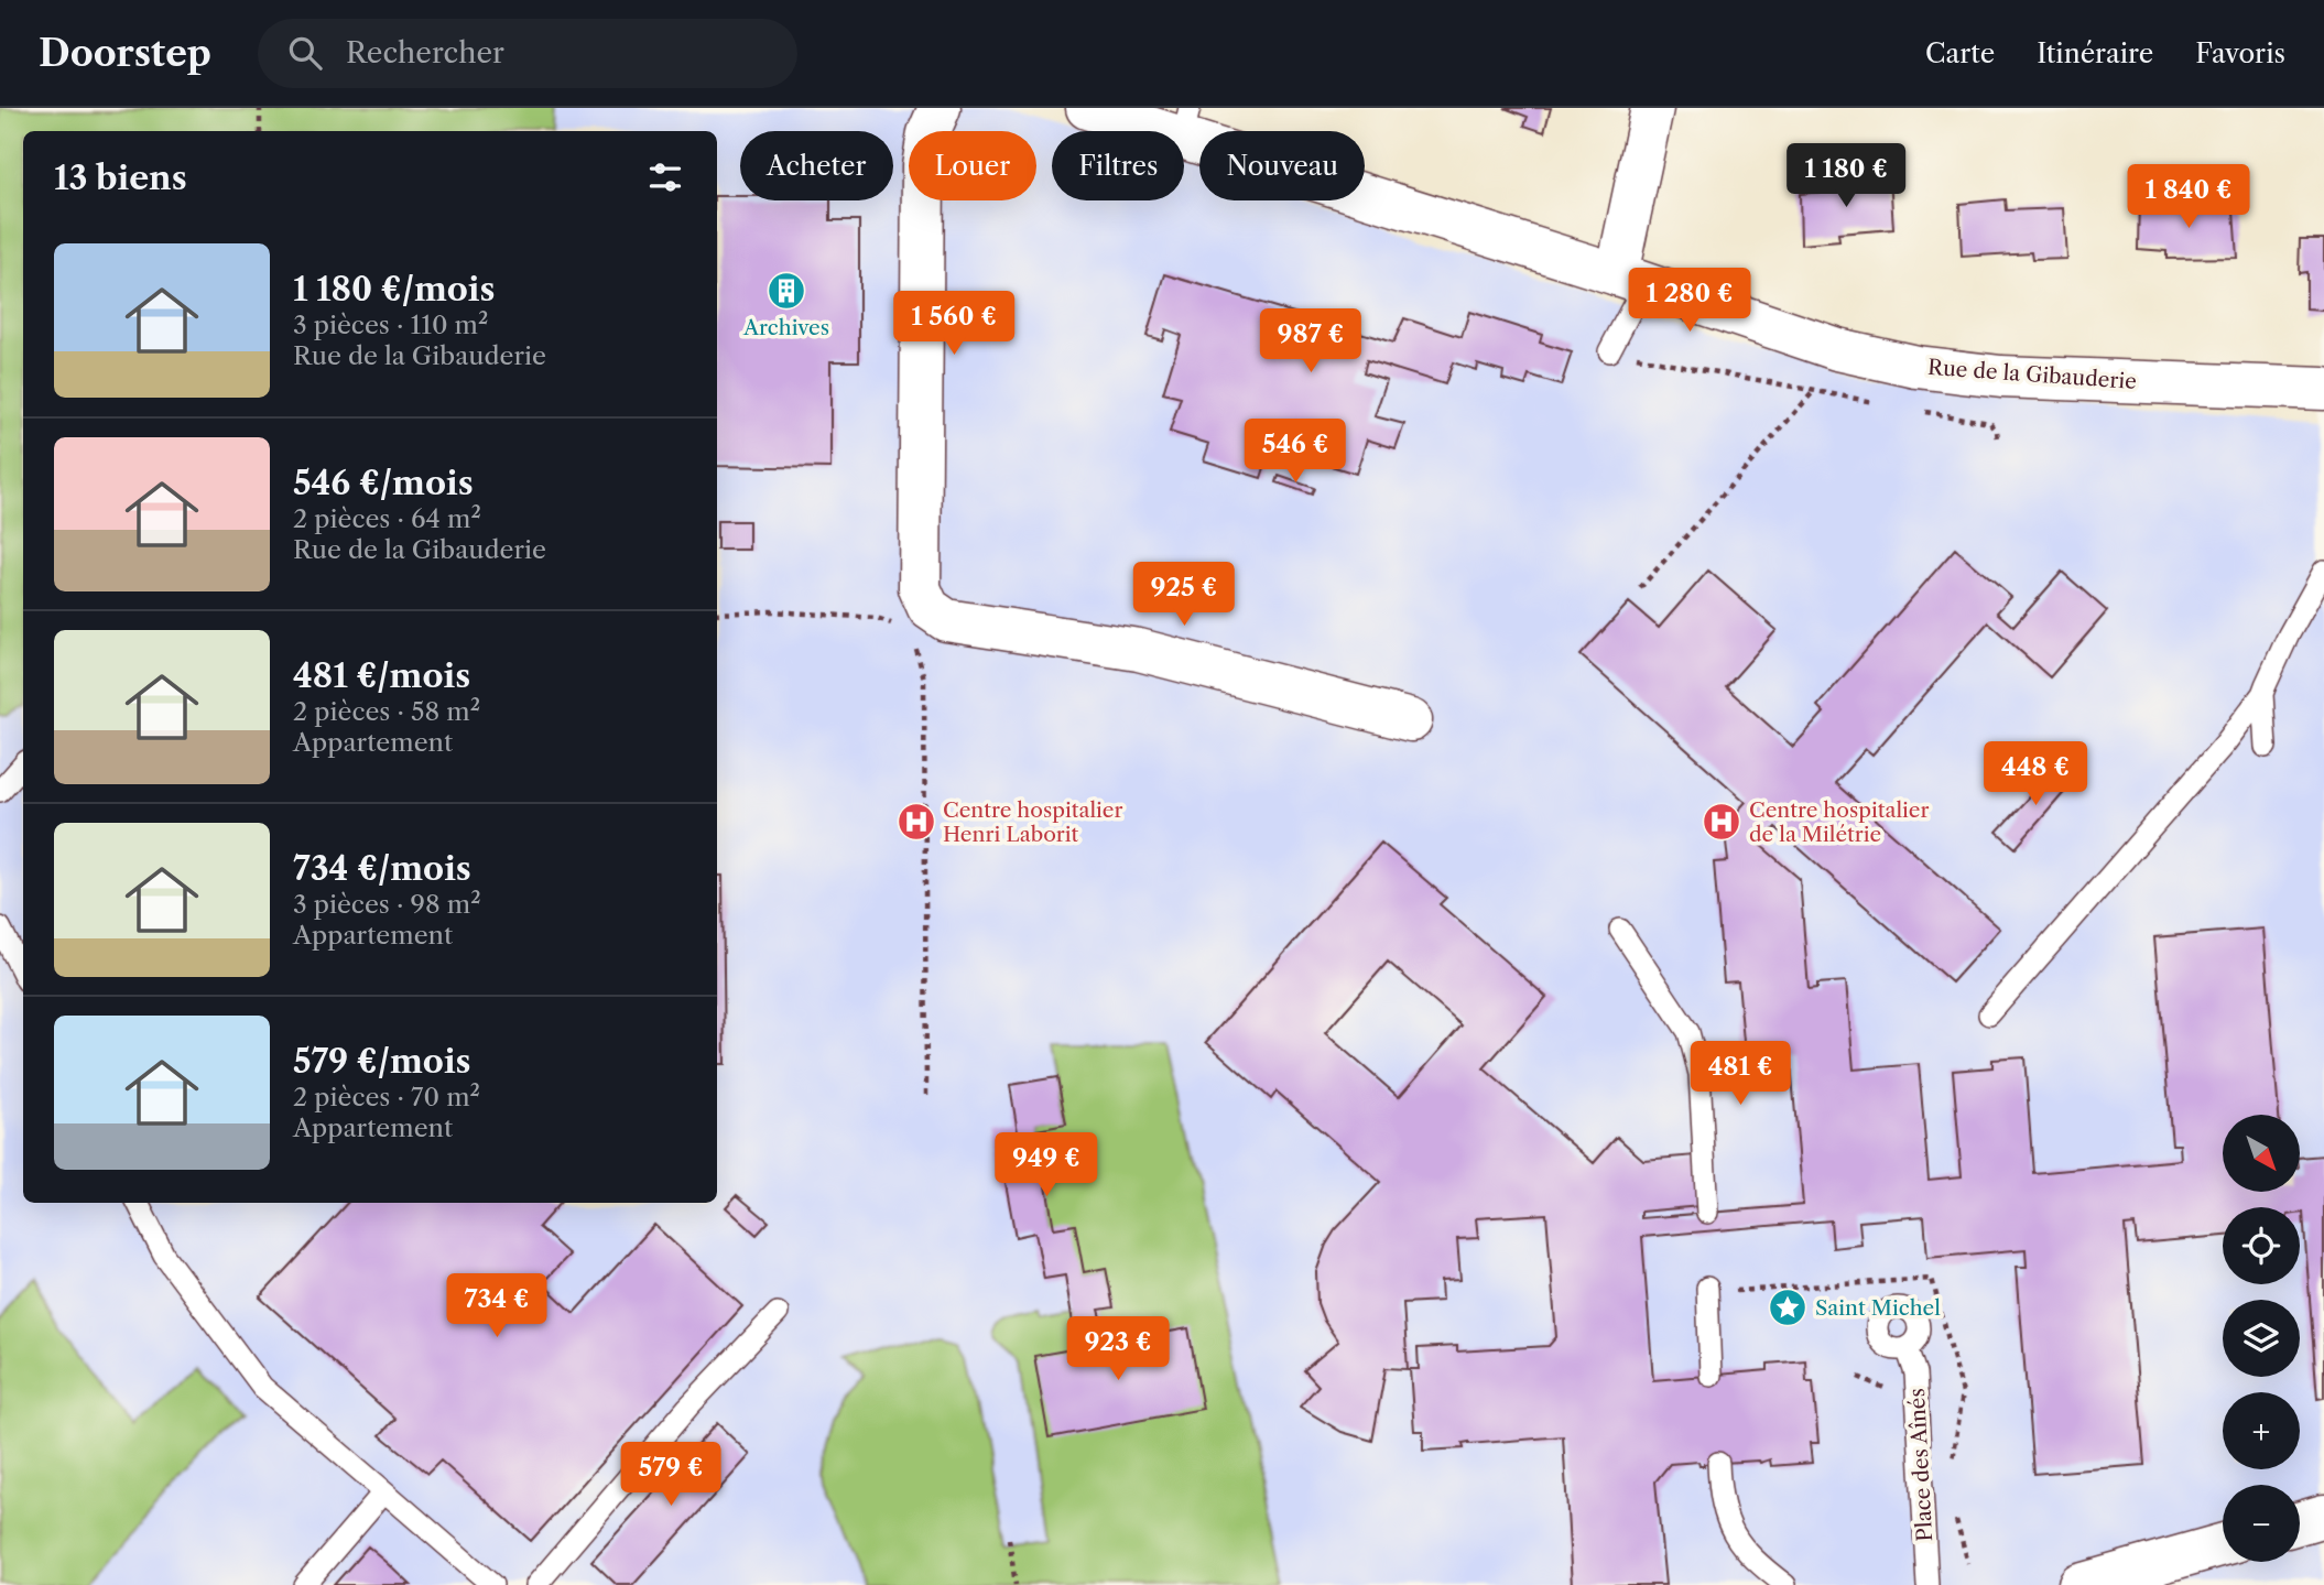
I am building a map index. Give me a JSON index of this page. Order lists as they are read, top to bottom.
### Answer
{
  "streets": {
    "street": ["Rue de la Gibauderie"],
    "lane": ["Place des Aînés"]
  },
  "places": {
    "building": ["Archives"],
    "hospital": ["Centre hospitalier Henri Laborit", "Centre hospitalier de la Milétrie"],
    "place": ["Saint Michel"]
  },
  "north": "bottom right",
  "page": {
    "header": "Doorstep",
    "search": "Rechercher",
    "nav": ["Carte", "Itinéraire", "Favoris"],
    "chip": [
      "Acheter",
      "Louer",
      "Filtres",
      "Nouveau"
    ],
    "heading": "13 biens",
    "price": [
      "1 180 €",
      "1 840 €",
      "1 280 €",
      "1 560 €",
      "987 €",
      "546 €",
      "925 €",
      "448 €",
      "481 €",
      "949 €",
      "734 €",
      "923 €",
      "579 €"
    ],
    "list": [
      {
        "name": "1 180 €/mois",
        "note": "3 pièces · 110 m² · Rue de la Gibauderie"
      },
      {
        "name": "546 €/mois",
        "note": "2 pièces · 64 m² · Rue de la Gibauderie"
      },
      {
        "name": "481 €/mois",
        "note": "2 pièces · 58 m² · Appartement"
      },
      {
        "name": "734 €/mois",
        "note": "3 pièces · 98 m² · Appartement"
      },
      {
        "name": "579 €/mois",
        "note": "2 pièces · 70 m² · Appartement"
      }
    ],
    "map_buttons": ["+", "−"]
  }
}
